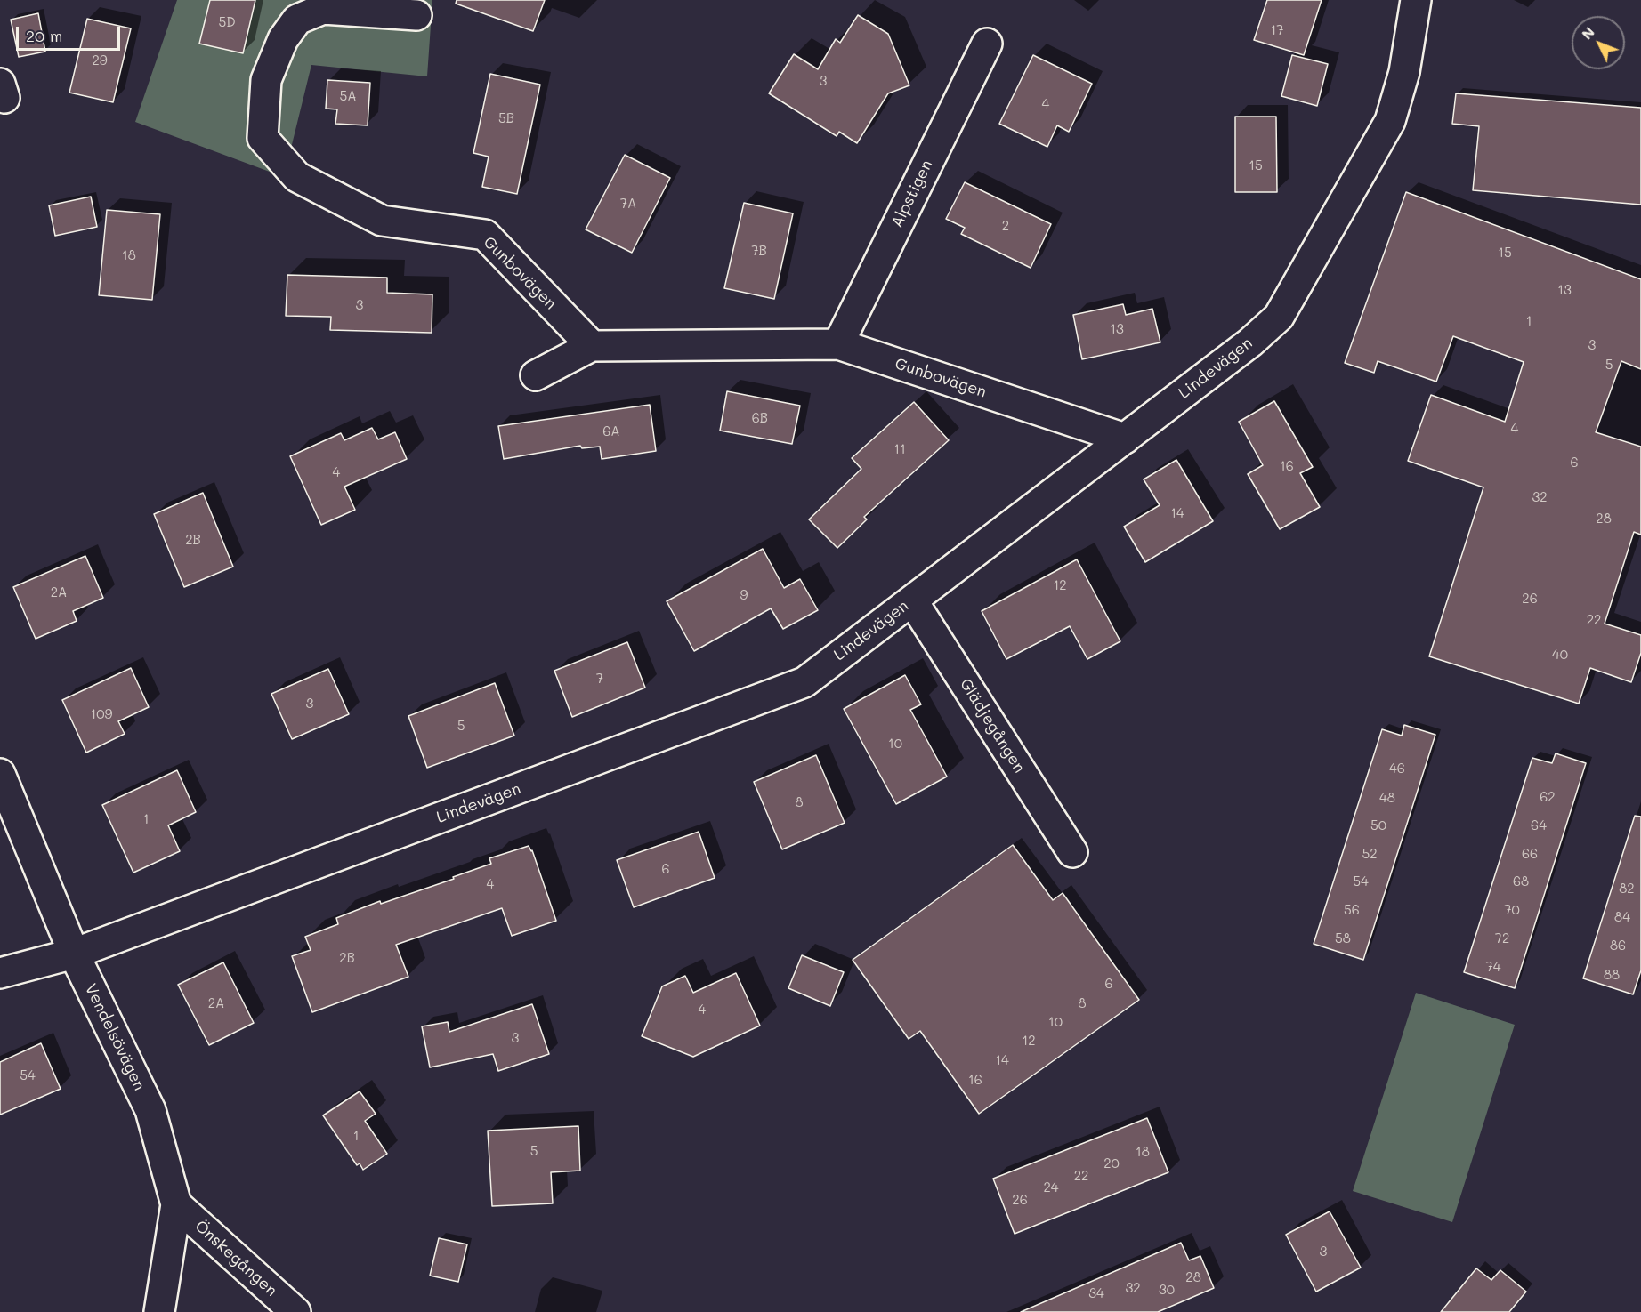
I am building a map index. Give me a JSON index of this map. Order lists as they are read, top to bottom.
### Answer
{
  "streets": {
    "street": [
      "Alpstigen",
      "Gunbovägen",
      "Lindevägen",
      "Glädjegången",
      "Vendelsövägen",
      "Önskegången"
    ]
  },
  "crossings": [
    ["Alpstigen", "Gunbovägen"],
    ["Gunbovägen", "Lindevägen"],
    ["Lindevägen", "Glädjegången"],
    ["Lindevägen", "Vendelsövägen"],
    ["Vendelsövägen", "Önskegången"]
  ],
  "house_numbers": [
    "5D",
    "17",
    "29",
    "3",
    "5A",
    "4",
    "5B",
    "15",
    "7A",
    "2",
    "7B",
    "15",
    "18",
    "13",
    "3",
    "1",
    "13",
    "3",
    "5",
    "6B",
    "4",
    "6A",
    "11",
    "6",
    "16",
    "4",
    "32",
    "14",
    "28",
    "2B",
    "12",
    "2A",
    "9",
    "26",
    "22",
    "40",
    "7",
    "3",
    "109",
    "5",
    "10",
    "46",
    "62",
    "48",
    "8",
    "1",
    "50",
    "64",
    "52",
    "66",
    "6",
    "54",
    "68",
    "4",
    "82",
    "56",
    "70",
    "84",
    "58",
    "72",
    "86",
    "2B",
    "74",
    "88",
    "6",
    "2A",
    "8",
    "4",
    "10",
    "3",
    "12",
    "14",
    "54",
    "16",
    "1",
    "5",
    "18",
    "20",
    "22",
    "24",
    "26",
    "3",
    "28",
    "32",
    "30",
    "34"
  ],
  "scale_bar": "20 m",
  "north": "top left"
}
